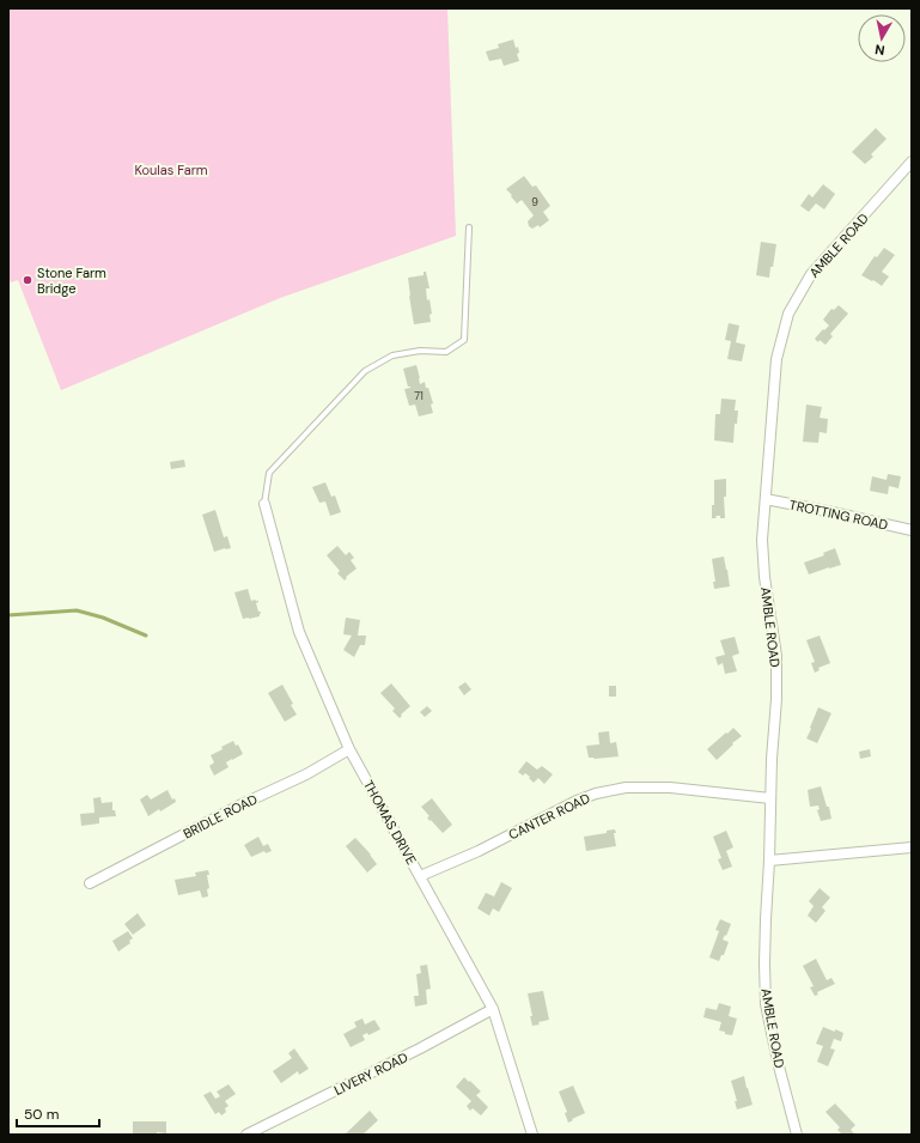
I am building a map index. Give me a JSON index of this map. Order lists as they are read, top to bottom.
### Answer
{
  "streets": {
    "street": [
      "AMBLE ROAD",
      "TROTTING ROAD",
      "BRIDLE ROAD",
      "CANTER ROAD",
      "THOMAS DRIVE",
      "LIVERY ROAD"
    ]
  },
  "crossings": [
    ["AMBLE ROAD", "TROTTING ROAD"],
    ["AMBLE ROAD", "CANTER ROAD"],
    ["BRIDLE ROAD", "THOMAS DRIVE"],
    ["CANTER ROAD", "THOMAS DRIVE"],
    ["THOMAS DRIVE", "LIVERY ROAD"]
  ],
  "parks": ["Koulas Farm"],
  "places": ["Stone Farm Bridge"],
  "house_numbers": ["9", "71"],
  "scale_bar": "50 m",
  "north": "bottom"
}
